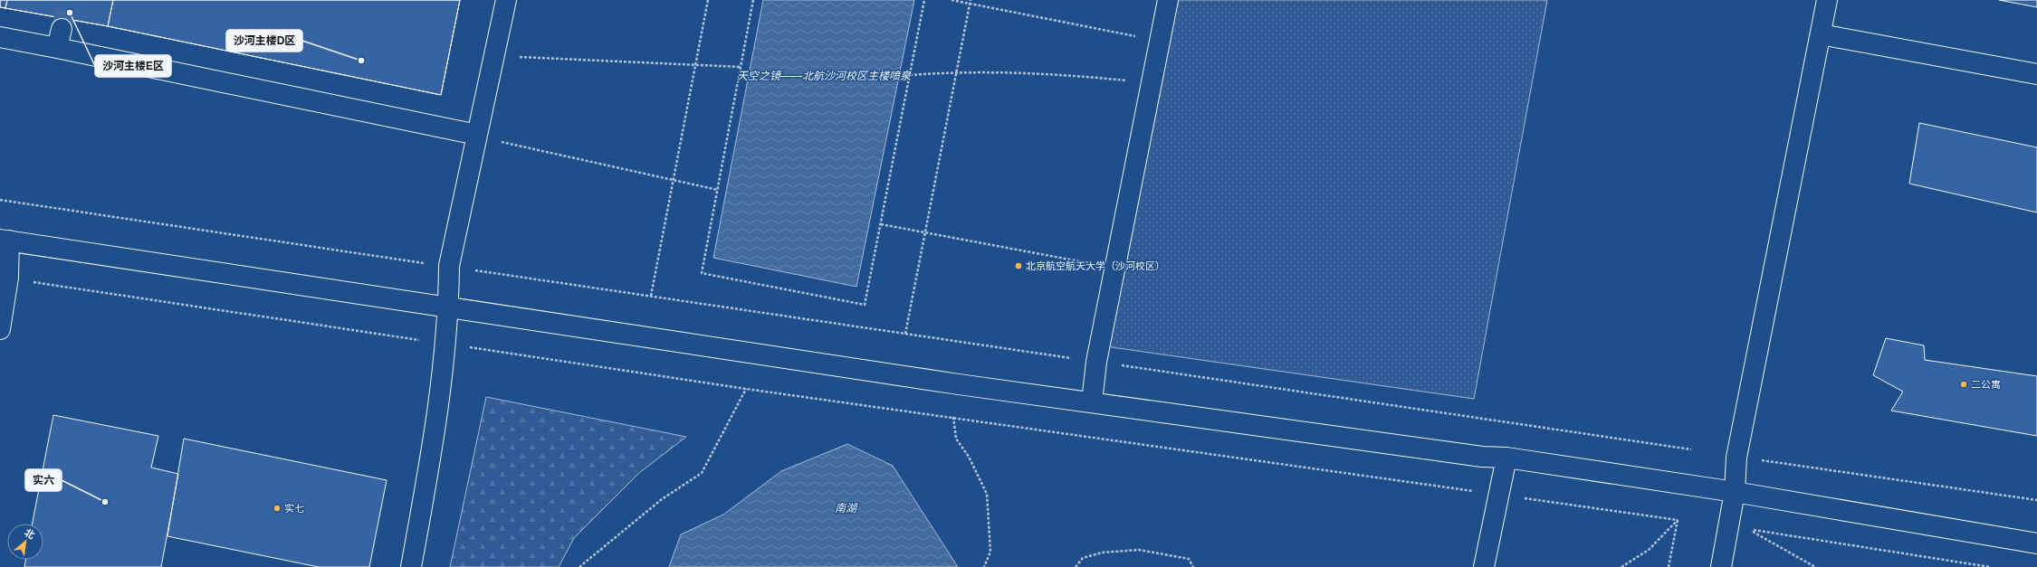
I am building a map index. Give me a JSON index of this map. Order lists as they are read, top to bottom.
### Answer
{
  "water": ["天空之镜——北航沙河校区主楼喷泉", "南湖"],
  "places": [
    "沙河主楼E区",
    "沙河主楼D区",
    "北京航空航天大学（沙河校区）",
    "二公寓",
    "实六",
    "实七"
  ],
  "north": "top right"
}
